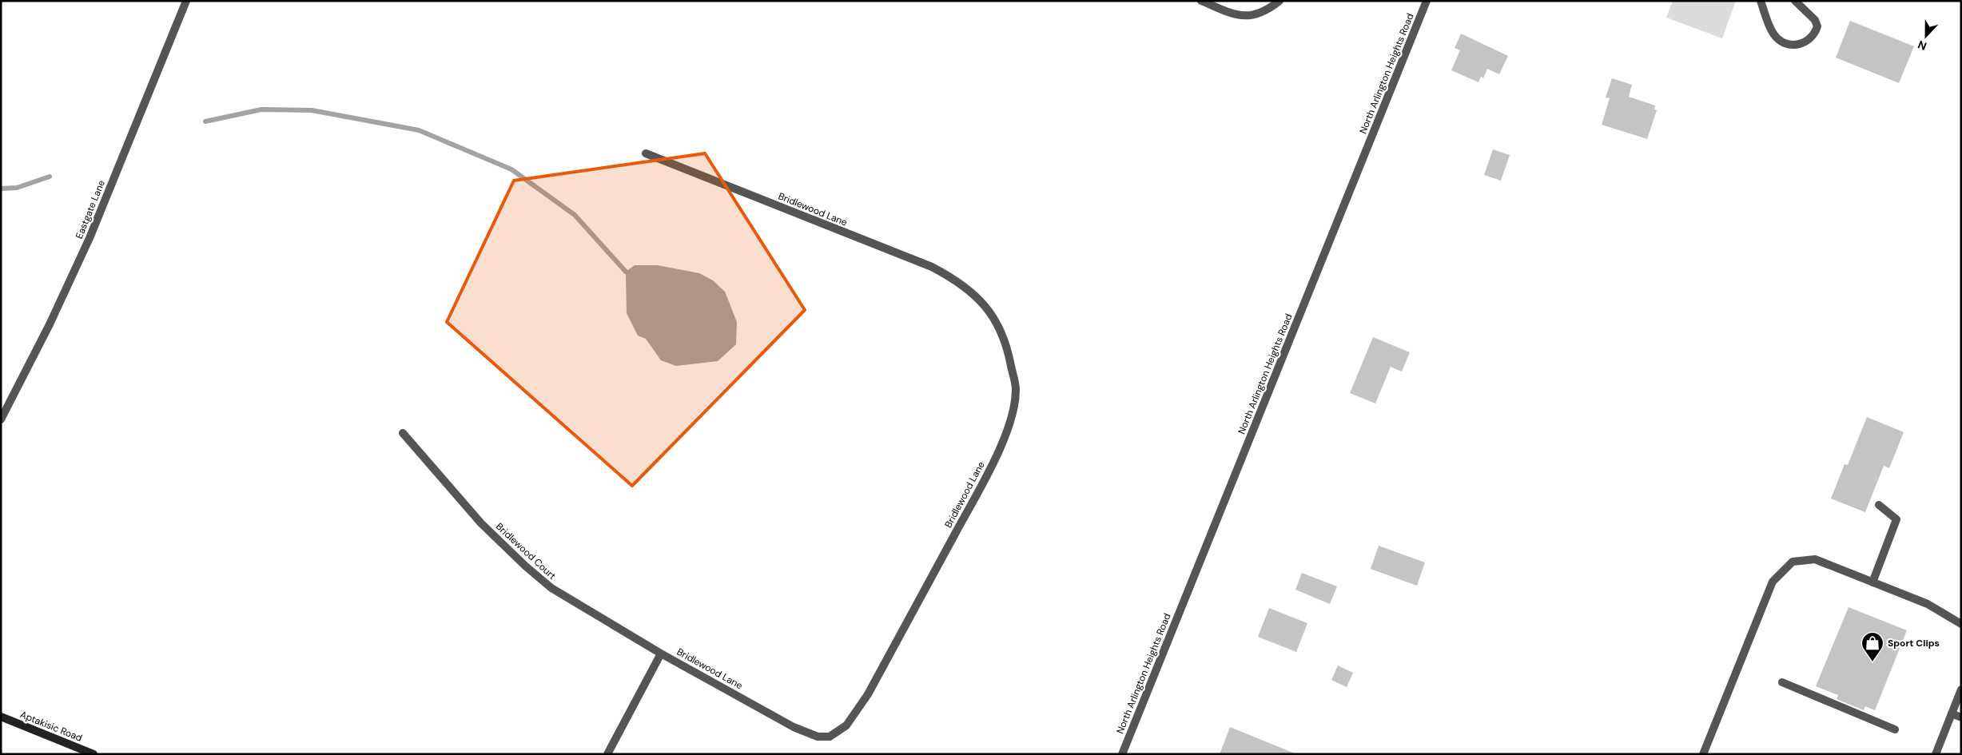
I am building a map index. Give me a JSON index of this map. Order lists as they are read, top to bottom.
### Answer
{
  "streets": {
    "main road": ["Aptakisic Road"],
    "street": [
      "North Arlington Heights Road",
      "Eastgate Lane",
      "Bridlewood Lane",
      "Bridlewood Court"
    ]
  },
  "crossings": [
    ["Bridlewood Lane", "Bridlewood Court"]
  ],
  "places": {
    "shop": ["Sport Clips"]
  },
  "north": "bottom"
}
